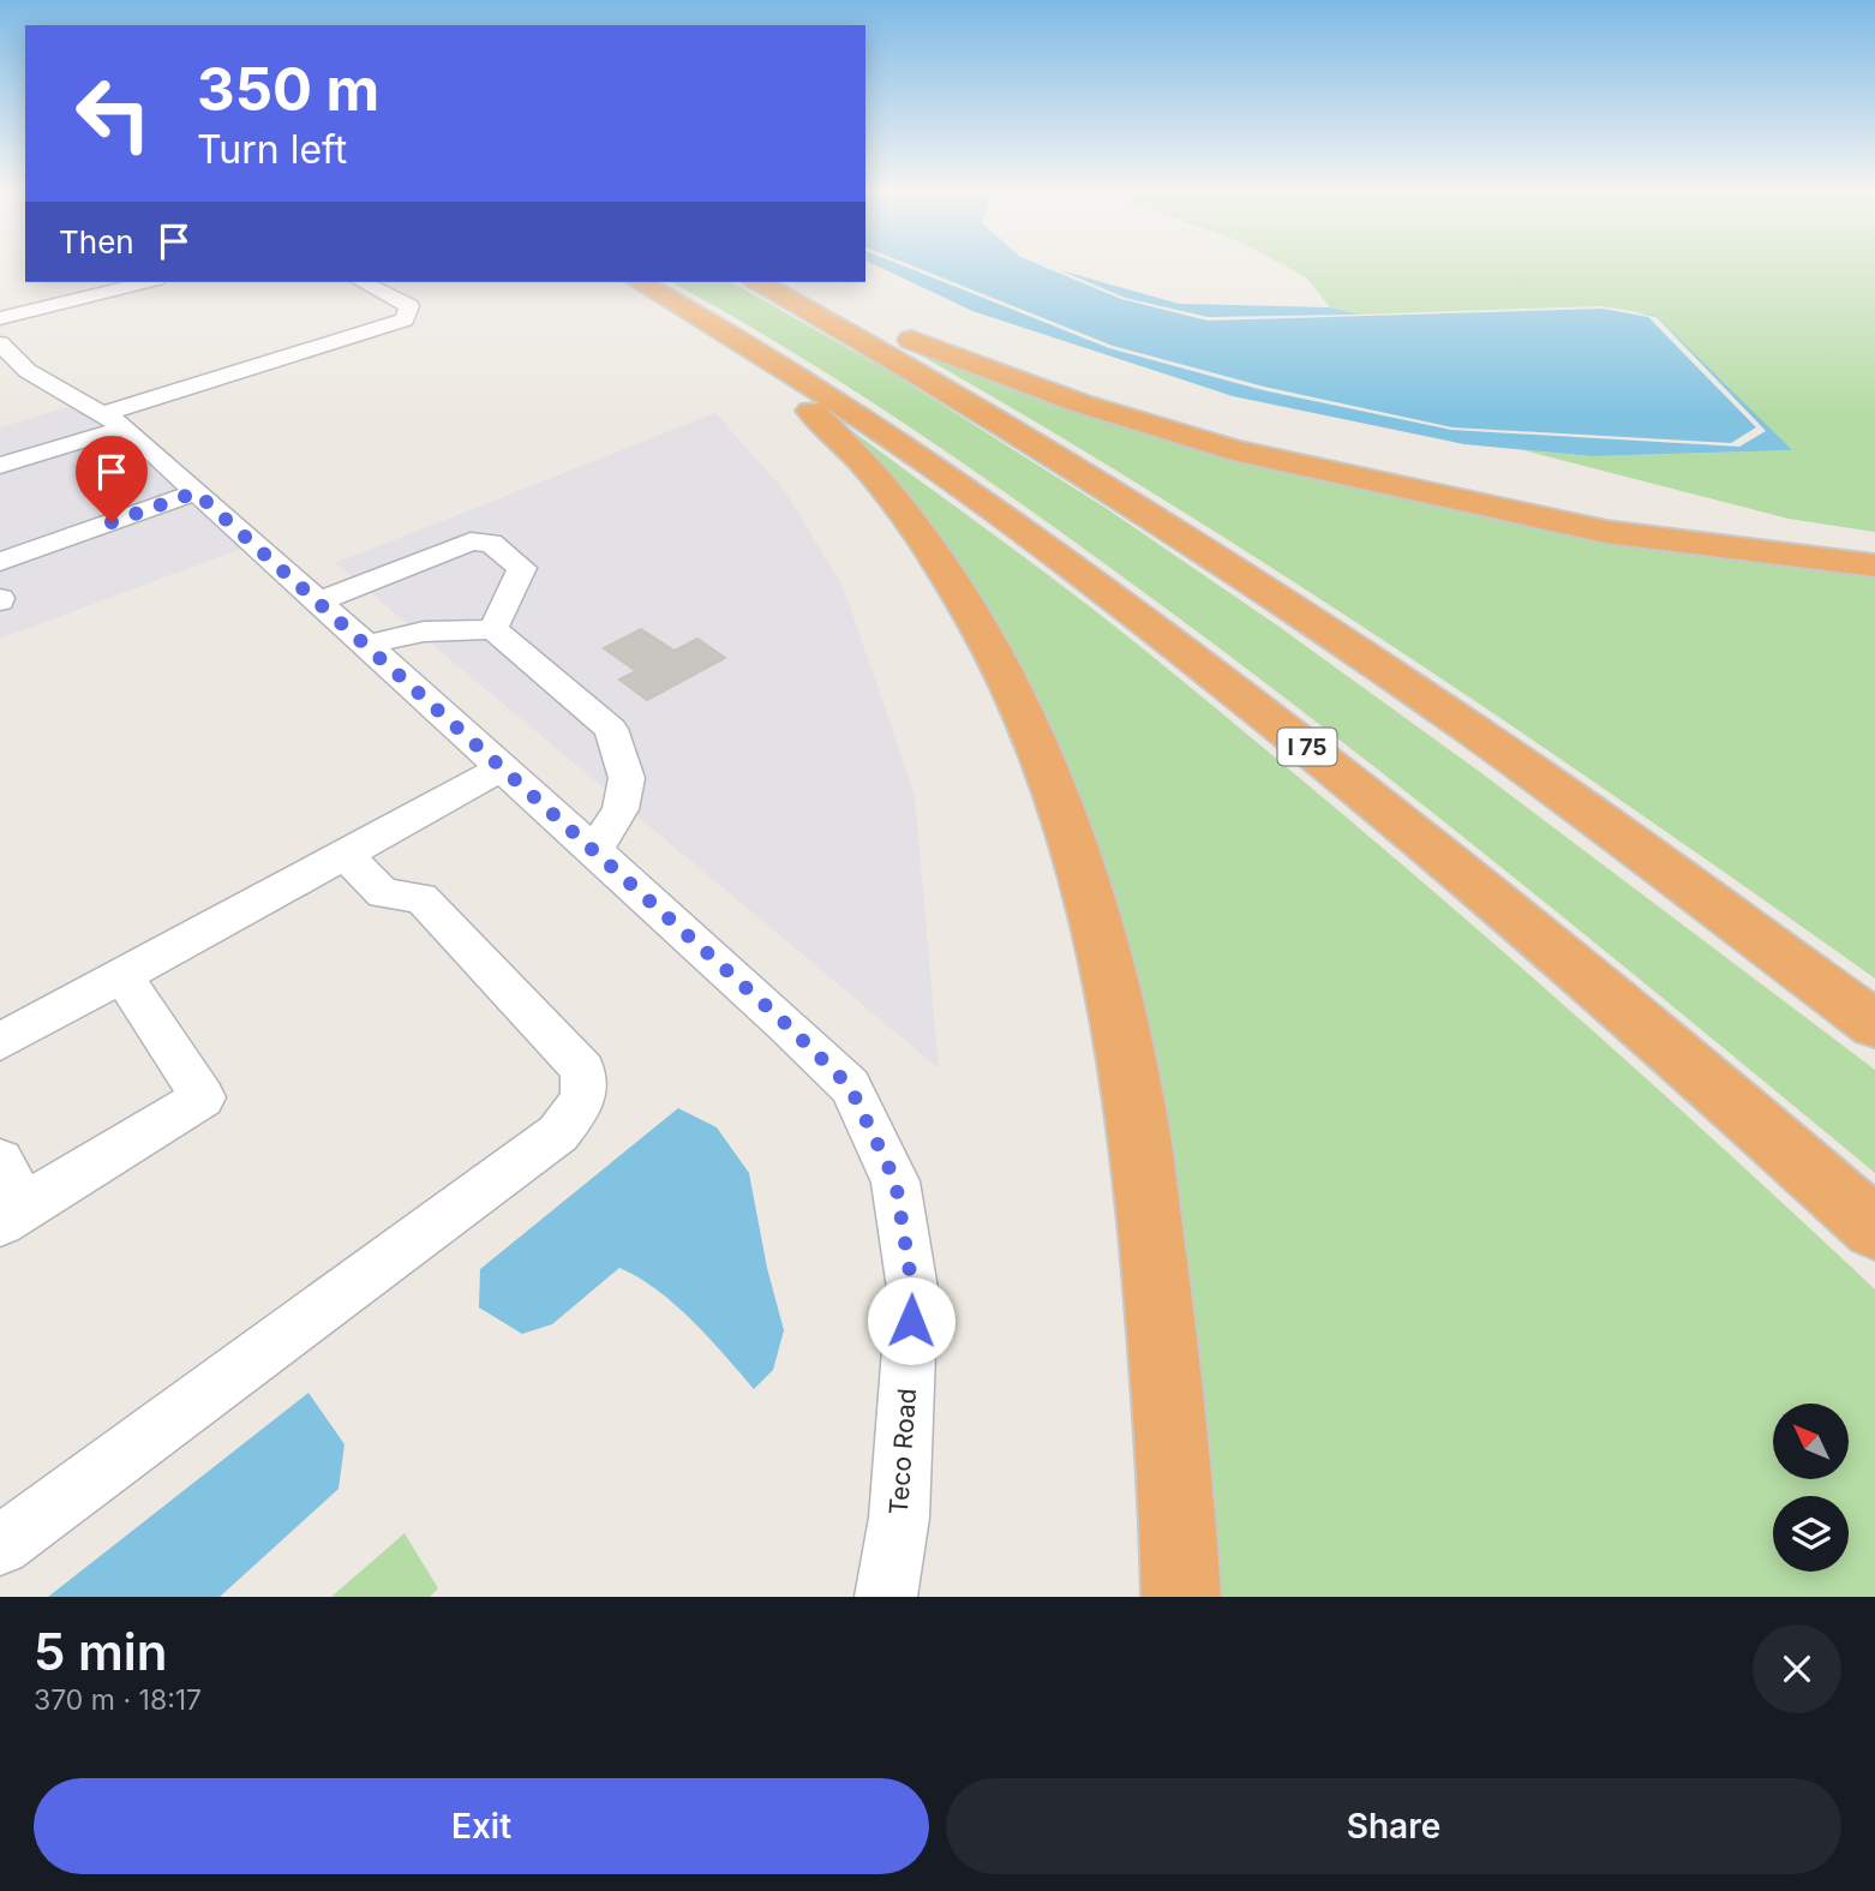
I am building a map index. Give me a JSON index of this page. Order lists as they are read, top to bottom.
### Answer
{
  "streets": {
    "highway": ["I 75"],
    "street": ["Teco Road"]
  },
  "north": "top left",
  "page": {
    "turn": ["350 m", "Turn left"],
    "then": "Then",
    "heading": ["5 min", "370 m · 18:17"],
    "buttons": ["Exit", "Share"]
  }
}
